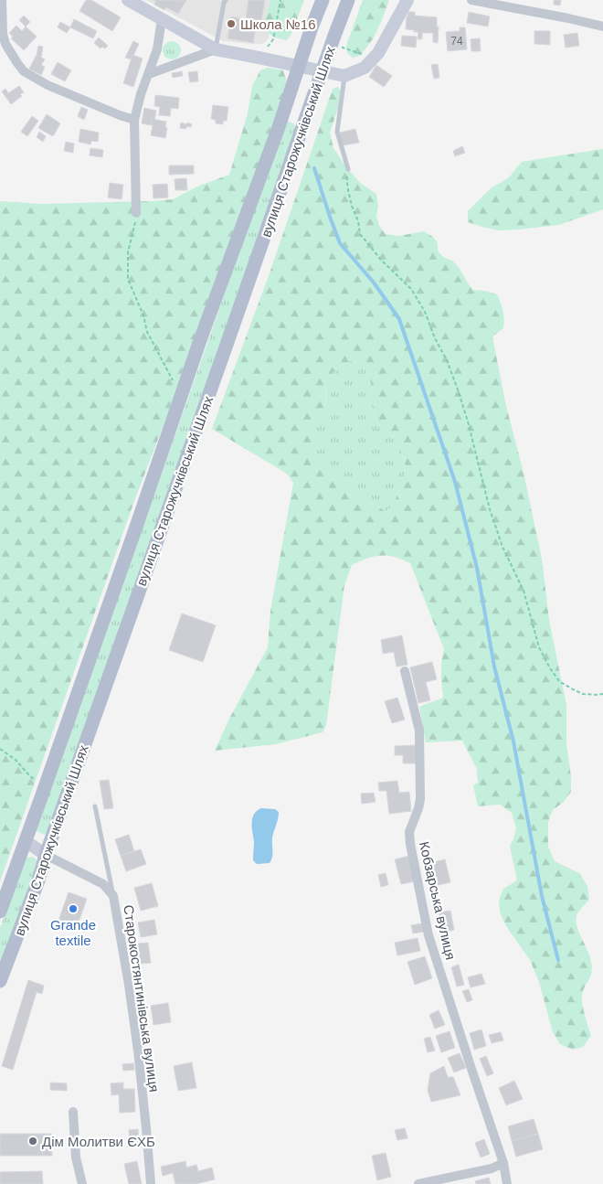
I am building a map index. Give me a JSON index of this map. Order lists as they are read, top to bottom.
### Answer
{
  "streets": {
    "main road": ["вулиця Старожучківський Шлях"],
    "street": ["Кобзарська вулиця", "Старокостянтинівська вулиця"]
  },
  "crossings": [
    ["вулиця Старожучківський Шлях", "Старокостянтинівська вулиця"]
  ],
  "places": ["Школа №16", "Grande textile", "Дім Молитви ЄХБ"],
  "house_numbers": ["74"]
}
